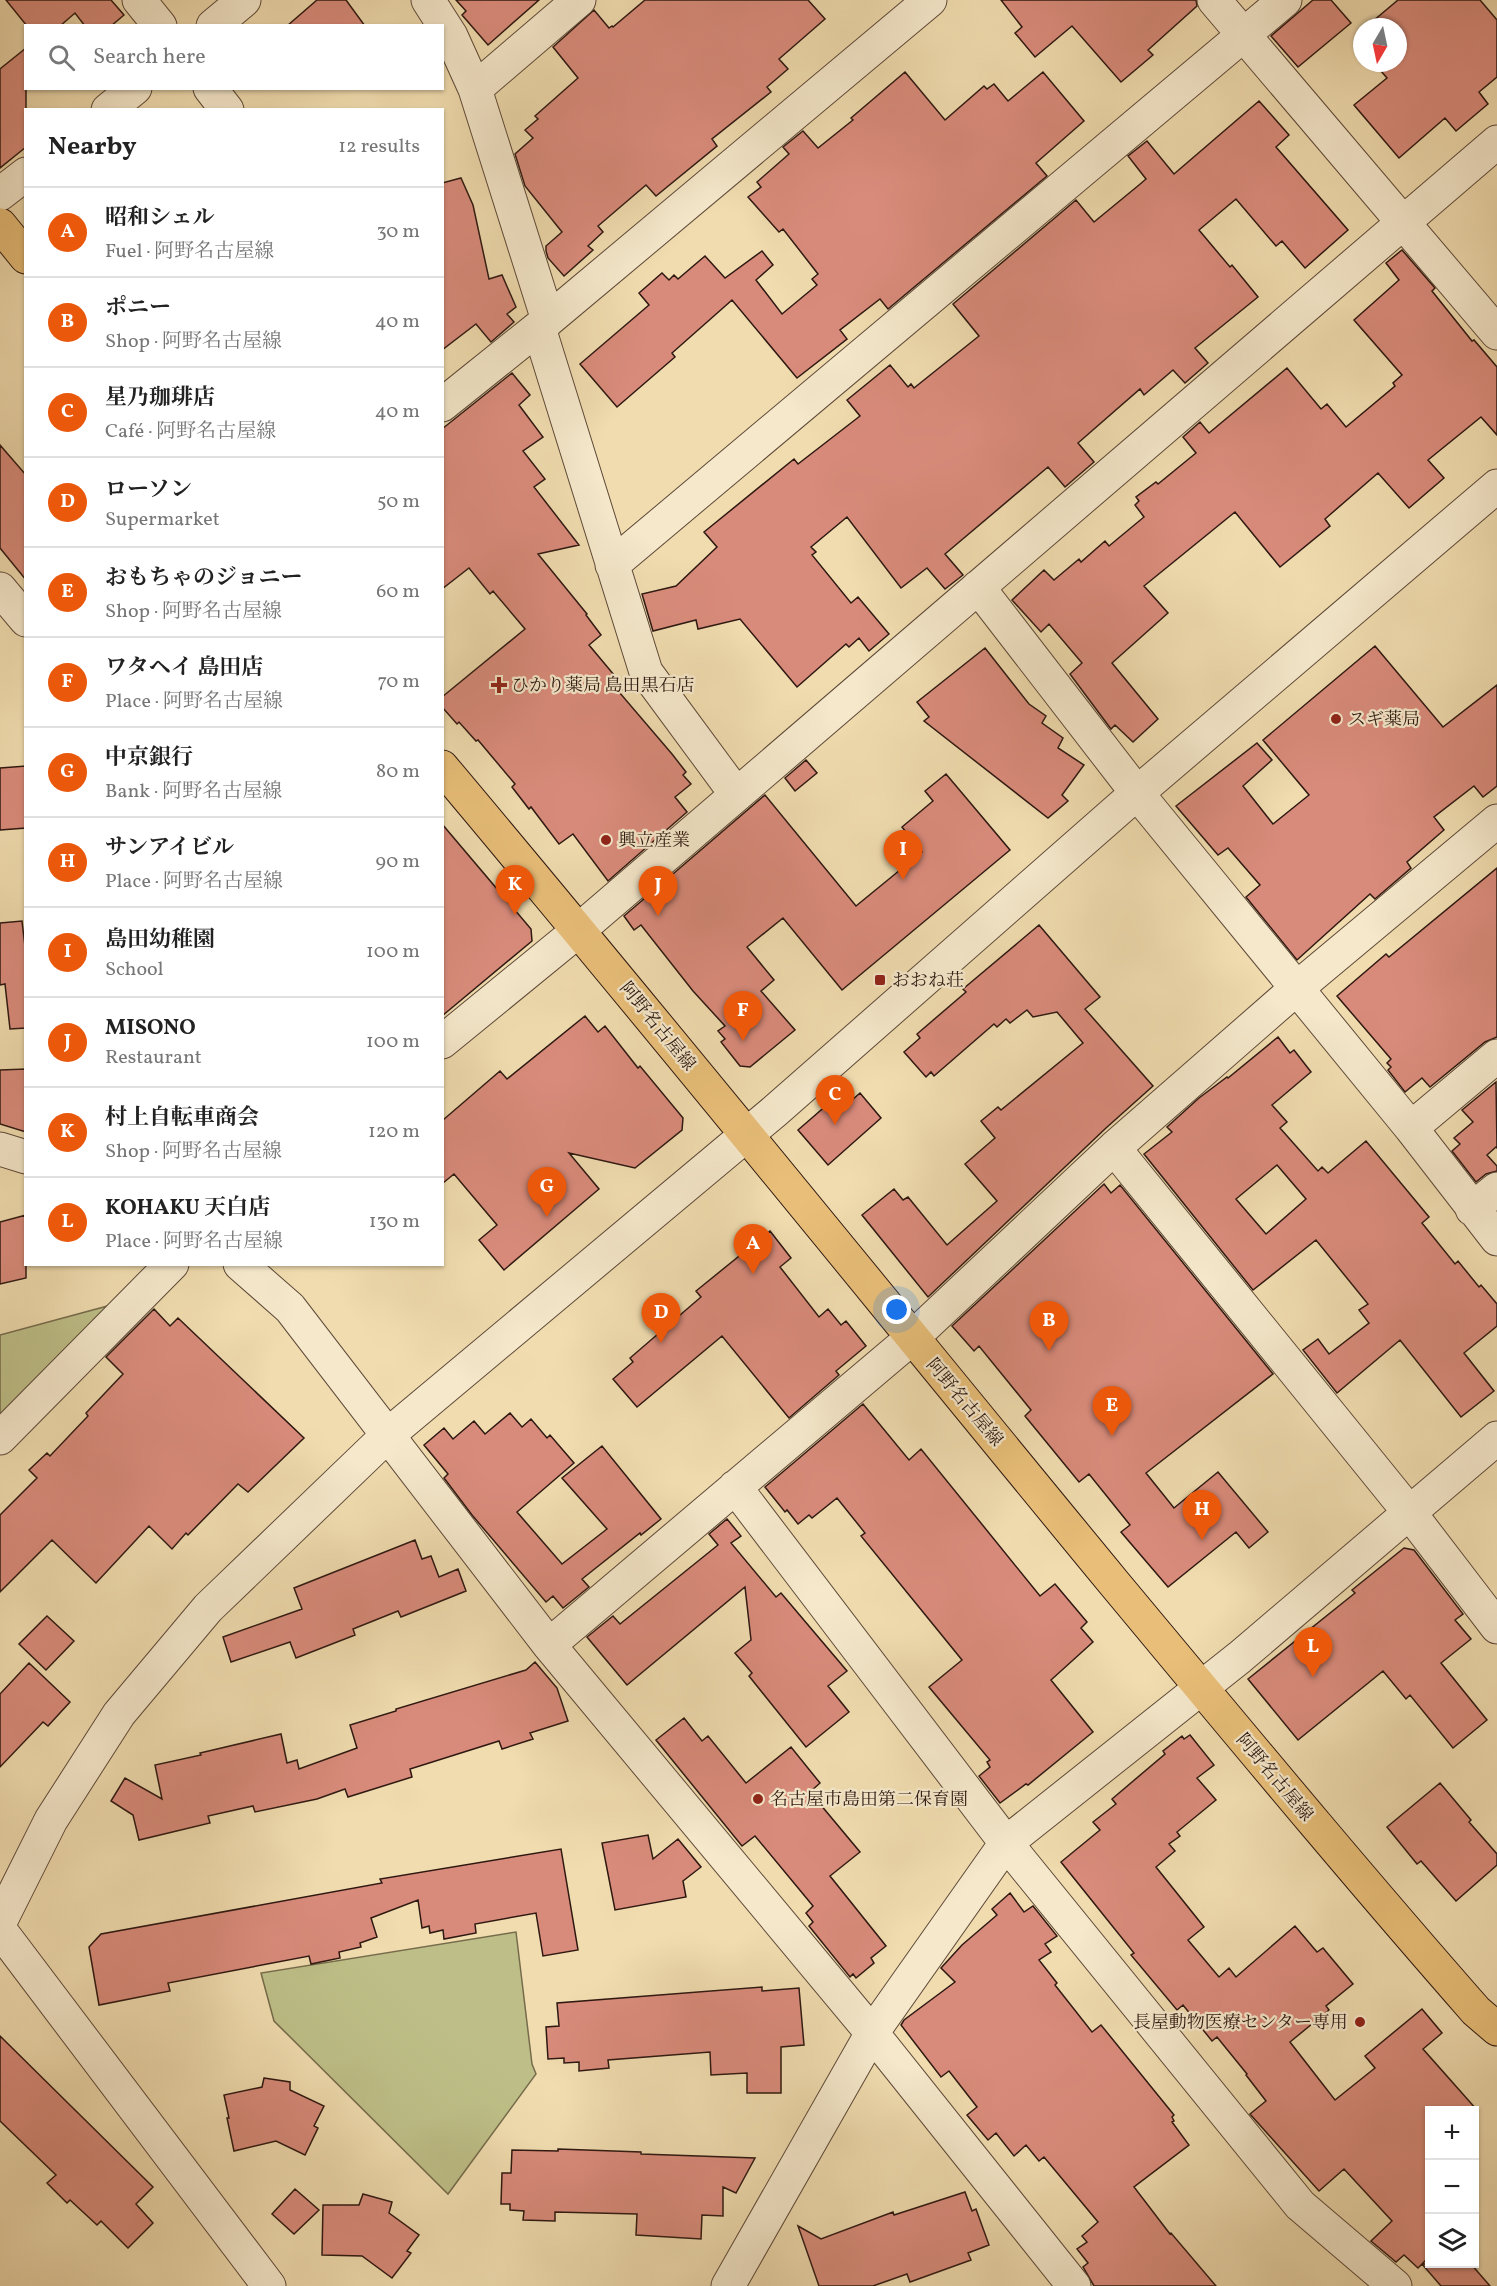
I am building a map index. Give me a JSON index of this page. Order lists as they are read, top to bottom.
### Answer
{
  "streets": {
    "main road": ["阿野名古屋線"]
  },
  "places": {
    "health": ["ひかり薬局 島田黒石店"],
    "other": [
      "スギ薬局",
      "興立産業",
      "名古屋市島田第二保育園",
      "長屋動物医療センター専用"
    ],
    "transit": ["おおね荘"]
  },
  "north": "bottom",
  "page": {
    "search": "Search here",
    "heading": ["Nearby", "12 results"],
    "list": [
      {
        "mark": "A",
        "name": "昭和シェル",
        "note": "Fuel · 阿野名古屋線",
        "value": "30 m"
      },
      {
        "mark": "B",
        "name": "ポニー",
        "note": "Shop · 阿野名古屋線",
        "value": "40 m"
      },
      {
        "mark": "C",
        "name": "星乃珈琲店",
        "note": "Café · 阿野名古屋線",
        "value": "40 m"
      },
      {
        "mark": "D",
        "name": "ローソン",
        "note": "Supermarket",
        "value": "50 m"
      },
      {
        "mark": "E",
        "name": "おもちゃのジョニー",
        "note": "Shop · 阿野名古屋線",
        "value": "60 m"
      },
      {
        "mark": "F",
        "name": "ワタヘイ 島田店",
        "note": "Place · 阿野名古屋線",
        "value": "70 m"
      },
      {
        "mark": "G",
        "name": "中京銀行",
        "note": "Bank · 阿野名古屋線",
        "value": "80 m"
      },
      {
        "mark": "H",
        "name": "サンアイビル",
        "note": "Place · 阿野名古屋線",
        "value": "90 m"
      },
      {
        "mark": "I",
        "name": "島田幼稚園",
        "note": "School",
        "value": "100 m"
      },
      {
        "mark": "J",
        "name": "MISONO",
        "note": "Restaurant",
        "value": "100 m"
      },
      {
        "mark": "K",
        "name": "村上自転車商会",
        "note": "Shop · 阿野名古屋線",
        "value": "120 m"
      },
      {
        "mark": "L",
        "name": "KOHAKU 天白店",
        "note": "Place · 阿野名古屋線",
        "value": "130 m"
      }
    ],
    "pins": [
      "I",
      "K",
      "J",
      "F",
      "C",
      "G",
      "A",
      "D",
      "B",
      "E",
      "H",
      "L"
    ],
    "map_buttons": ["+", "−"]
  }
}
